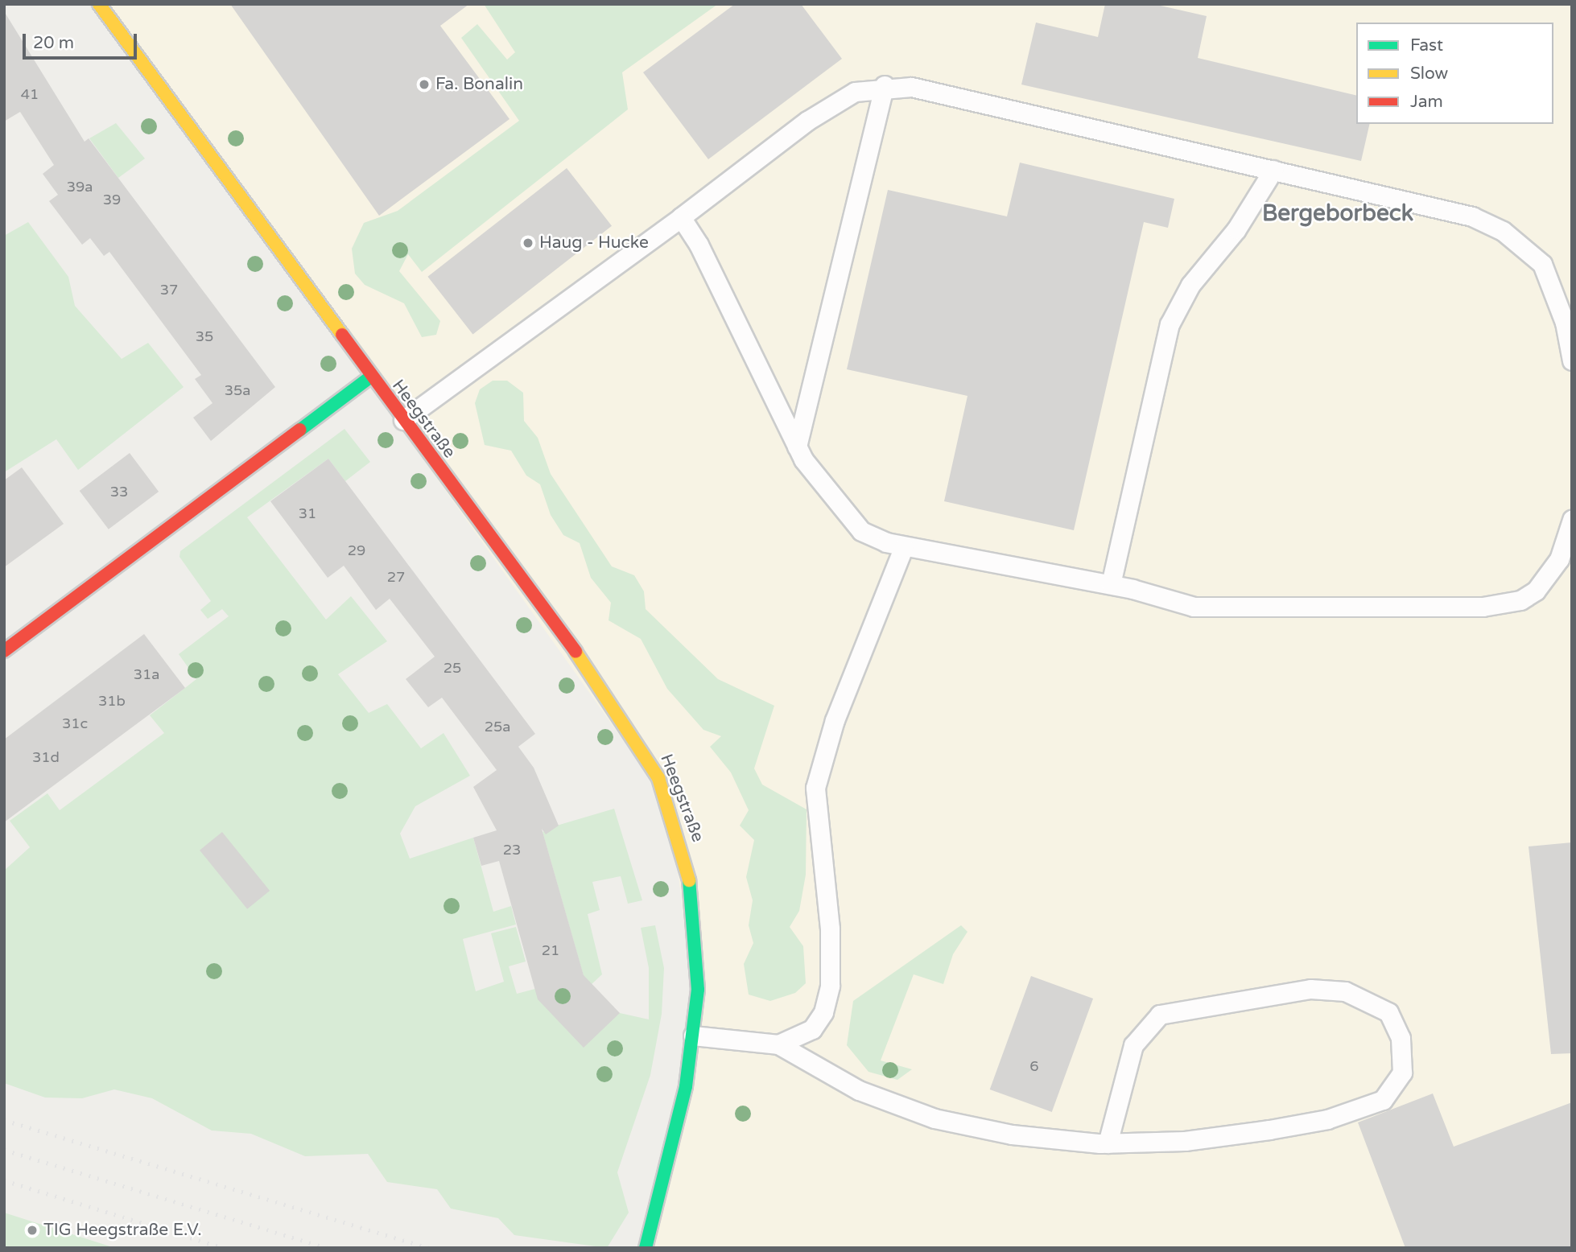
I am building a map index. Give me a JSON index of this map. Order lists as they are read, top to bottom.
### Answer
{
  "streets": {
    "street": ["Heegstraße"]
  },
  "districts": ["Bergeborbeck"],
  "places": ["Fa. Bonalin", "Haug - Hucke", "TIG Heegstraße E.V."],
  "house_numbers": [
    "41",
    "39a",
    "39",
    "37",
    "35",
    "35a",
    "33",
    "31",
    "29",
    "27",
    "25",
    "31a",
    "31b",
    "31c",
    "25a",
    "31d",
    "23",
    "21",
    "6"
  ],
  "legend": ["Fast", "Slow", "Jam"],
  "scale_bar": "20 m"
}
